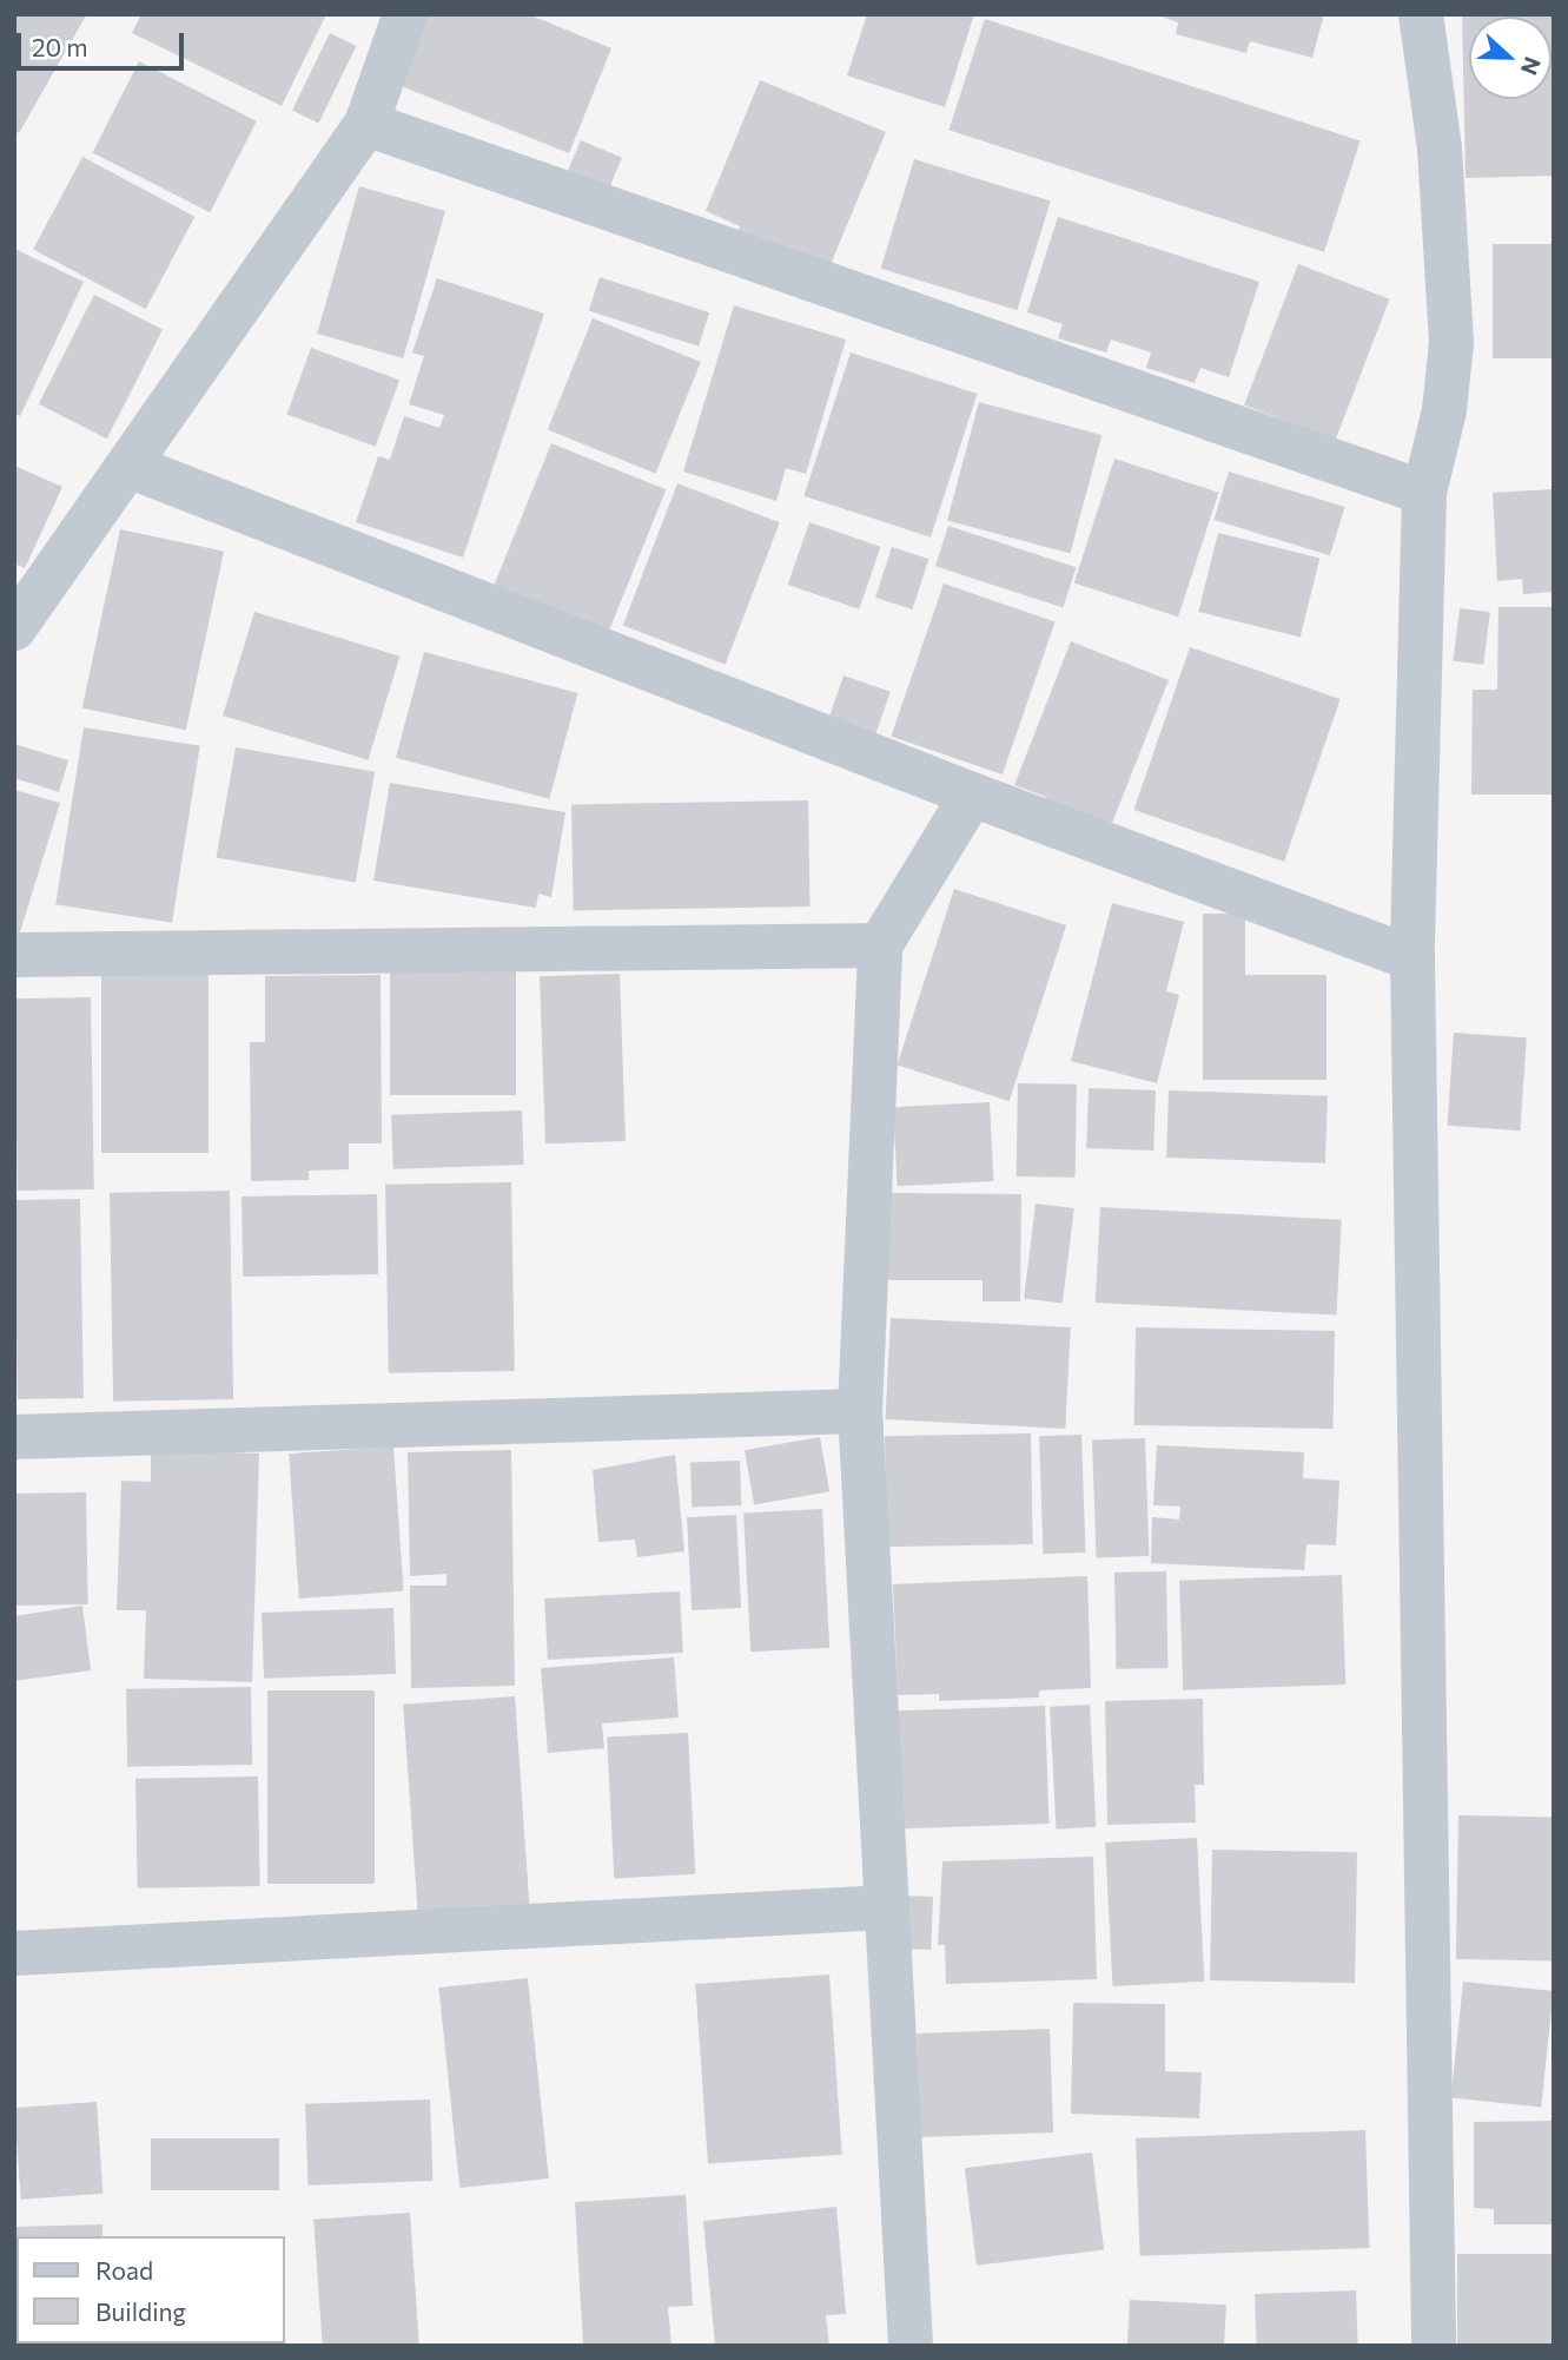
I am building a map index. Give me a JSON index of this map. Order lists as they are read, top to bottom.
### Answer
{
  "legend": ["Road", "Building"],
  "scale_bar": "20 m",
  "north": "right"
}
